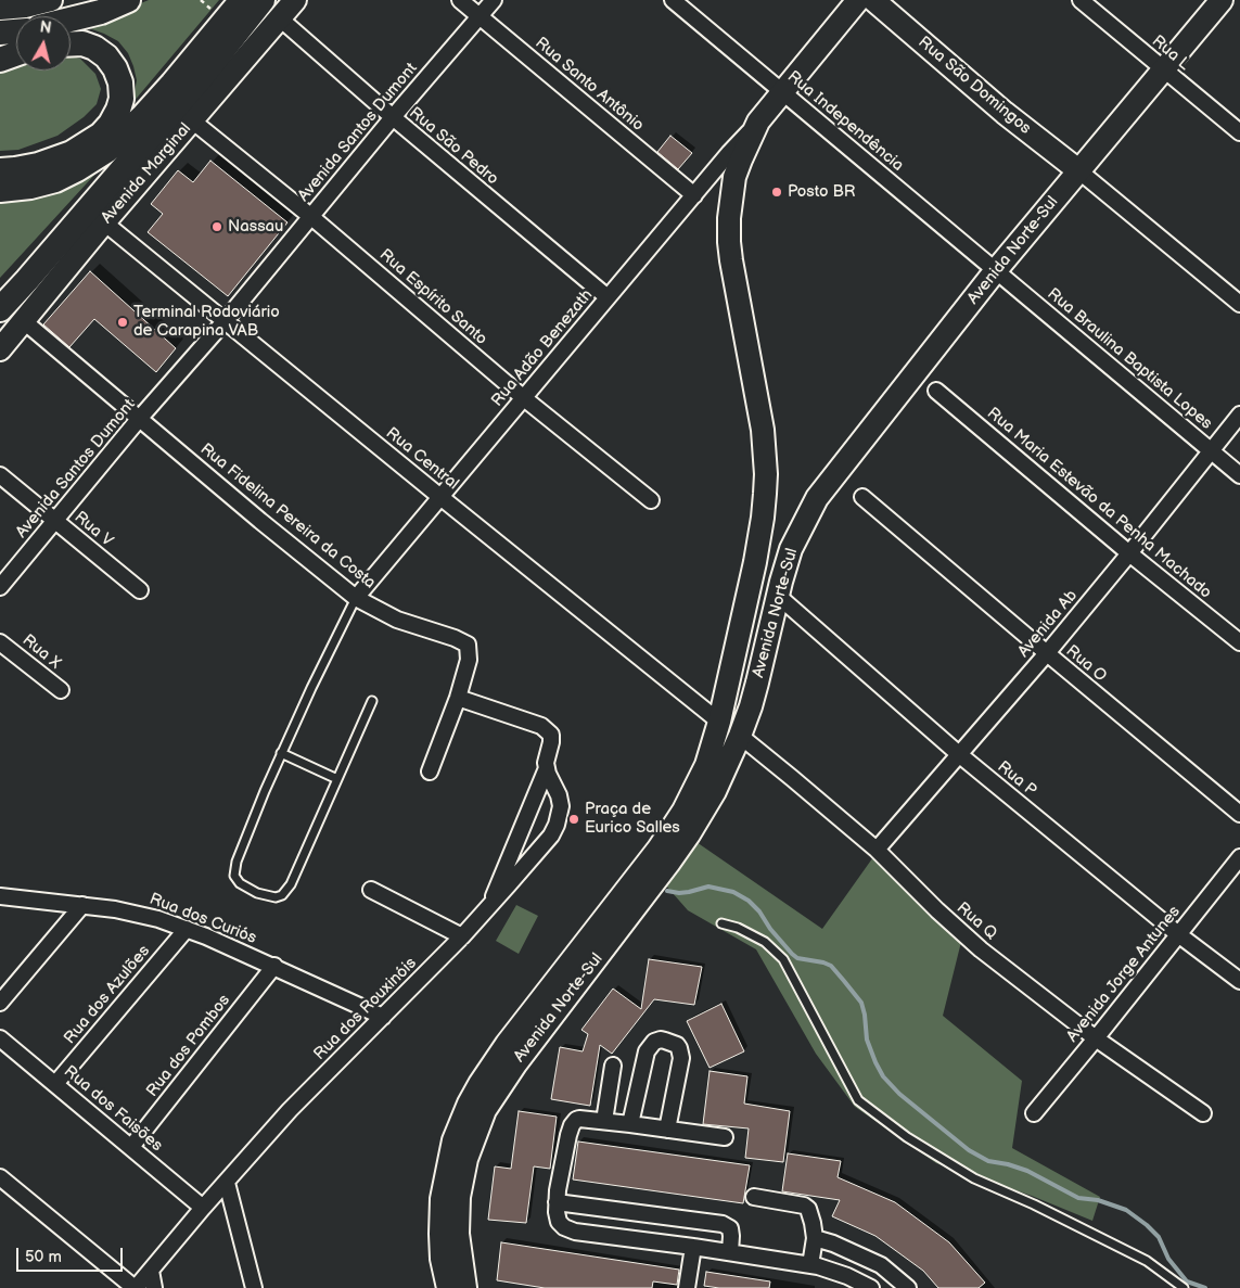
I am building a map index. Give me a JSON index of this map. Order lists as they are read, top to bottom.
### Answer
{
  "streets": {
    "main road": ["Rua São Domingos", "Avenida Marginal", "Avenida Norte-Sul"],
    "street": [
      "Rua L",
      "Rua Santo Antônio",
      "Rua Independência",
      "Avenida Santos Dumont",
      "Rua São Pedro",
      "Rua Espírito Santo",
      "Rua Adão Benezath",
      "Rua Braulina Baptista Lopes",
      "Rua Central",
      "Rua Maria Estevão da Penha Machado",
      "Rua Fidelina Pereira da Costa",
      "Rua V",
      "Avenida Ab",
      "Rua X",
      "Rua O",
      "Rua P",
      "Rua dos Curiós",
      "Rua Q",
      "Avenida Jorge Antunes",
      "Rua dos Azulões",
      "Rua dos Rouxinóis",
      "Rua dos Pombos",
      "Rua dos Faisões"
    ]
  },
  "crossings": [
    ["Rua L", "Avenida Norte-Sul"],
    ["Rua Santo Antônio", "Avenida Santos Dumont"],
    ["Rua Santo Antônio", "Rua Adão Benezath"],
    ["Rua São Domingos", "Avenida Norte-Sul"],
    ["Rua Independência", "Avenida Norte-Sul"],
    ["Rua Independência", "Rua Braulina Baptista Lopes"],
    ["Avenida Santos Dumont", "Rua São Pedro"],
    ["Avenida Santos Dumont", "Rua Espírito Santo"],
    ["Avenida Santos Dumont", "Rua Central"],
    ["Avenida Santos Dumont", "Rua Fidelina Pereira da Costa"],
    ["Avenida Santos Dumont", "Rua V"],
    ["Rua São Pedro", "Avenida Marginal"],
    ["Rua São Pedro", "Rua Adão Benezath"],
    ["Avenida Marginal", "Rua Espírito Santo"],
    ["Avenida Marginal", "Rua Central"],
    ["Avenida Marginal", "Rua Fidelina Pereira da Costa"],
    ["Avenida Norte-Sul", "Rua Adão Benezath"],
    ["Avenida Norte-Sul", "Rua Braulina Baptista Lopes"],
    ["Avenida Norte-Sul", "Rua Central"],
    ["Avenida Norte-Sul", "Rua P"],
    ["Avenida Norte-Sul", "Rua Q"],
    ["Rua Espírito Santo", "Rua Adão Benezath"],
    ["Rua Adão Benezath", "Rua Central"],
    ["Rua Adão Benezath", "Rua Fidelina Pereira da Costa"],
    ["Rua Braulina Baptista Lopes", "Avenida Ab"],
    ["Rua Maria Estevão da Penha Machado", "Avenida Ab"],
    ["Avenida Ab", "Rua O"],
    ["Avenida Ab", "Rua P"],
    ["Avenida Ab", "Rua Q"],
    ["Rua P", "Avenida Jorge Antunes"],
    ["Rua dos Curiós", "Rua dos Azulões"],
    ["Rua dos Curiós", "Rua dos Rouxinóis"],
    ["Rua dos Curiós", "Rua dos Pombos"],
    ["Rua Q", "Avenida Jorge Antunes"],
    ["Rua dos Azulões", "Rua dos Faisões"],
    ["Rua dos Rouxinóis", "Rua dos Faisões"],
    ["Rua dos Pombos", "Rua dos Faisões"]
  ],
  "places": [
    "Posto BR",
    "Nassau",
    "Terminal Rodoviário de Carapina VAB",
    "Praça de Eurico Salles"
  ],
  "scale_bar": "50 m",
  "north": "top"
}
